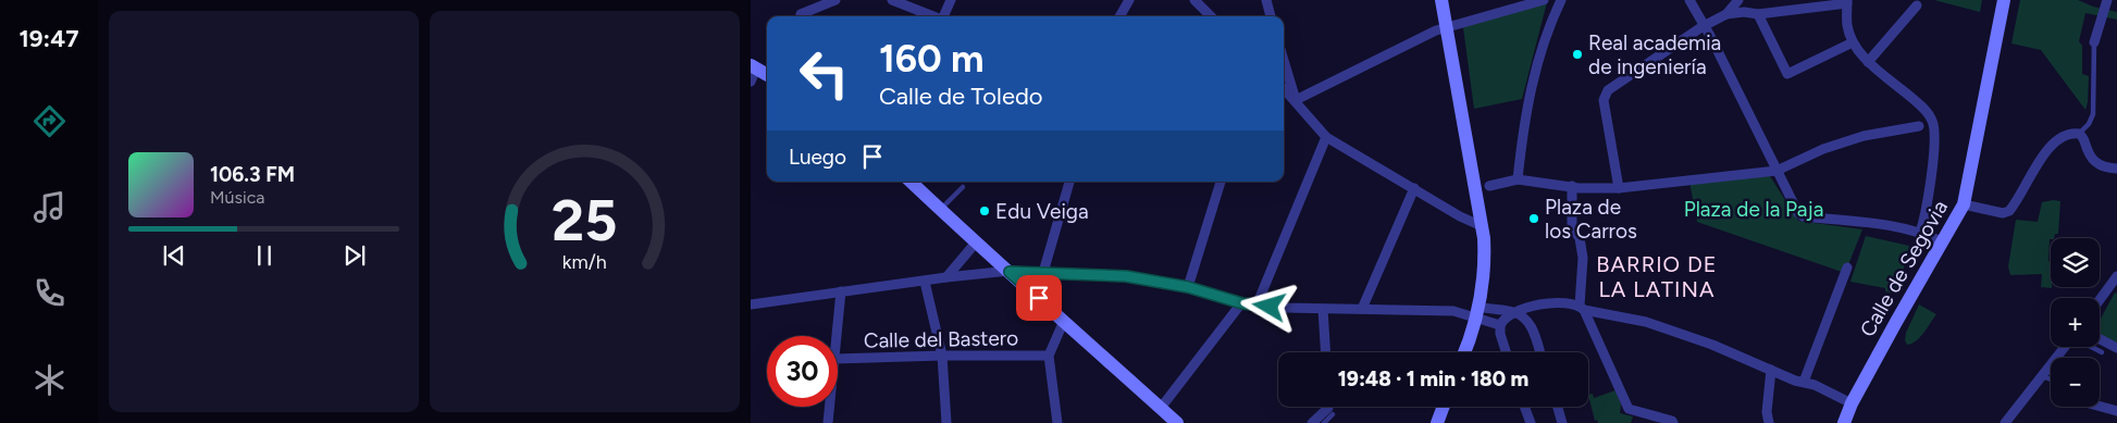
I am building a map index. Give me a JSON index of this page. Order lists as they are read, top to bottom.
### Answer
{
  "streets": {
    "street": ["Calle de Segovia", "Calle del Bastero"]
  },
  "districts": ["BARRIO DE LA LATINA"],
  "parks": ["Plaza de la Paja"],
  "places": ["Real academia de ingeniería", "Edu Veiga", "Plaza de los Carros"],
  "page": {
    "tabs": "19:47",
    "turn": ["160 m", "Calle de Toledo"],
    "then": "Luego",
    "song": ["106.3 FM", "Música"],
    "map_buttons": ["+", "−"],
    "limit": "30",
    "trip": "19:48 · 1 min · 180 m",
    "gauge": ["25", "km/h"]
  }
}
